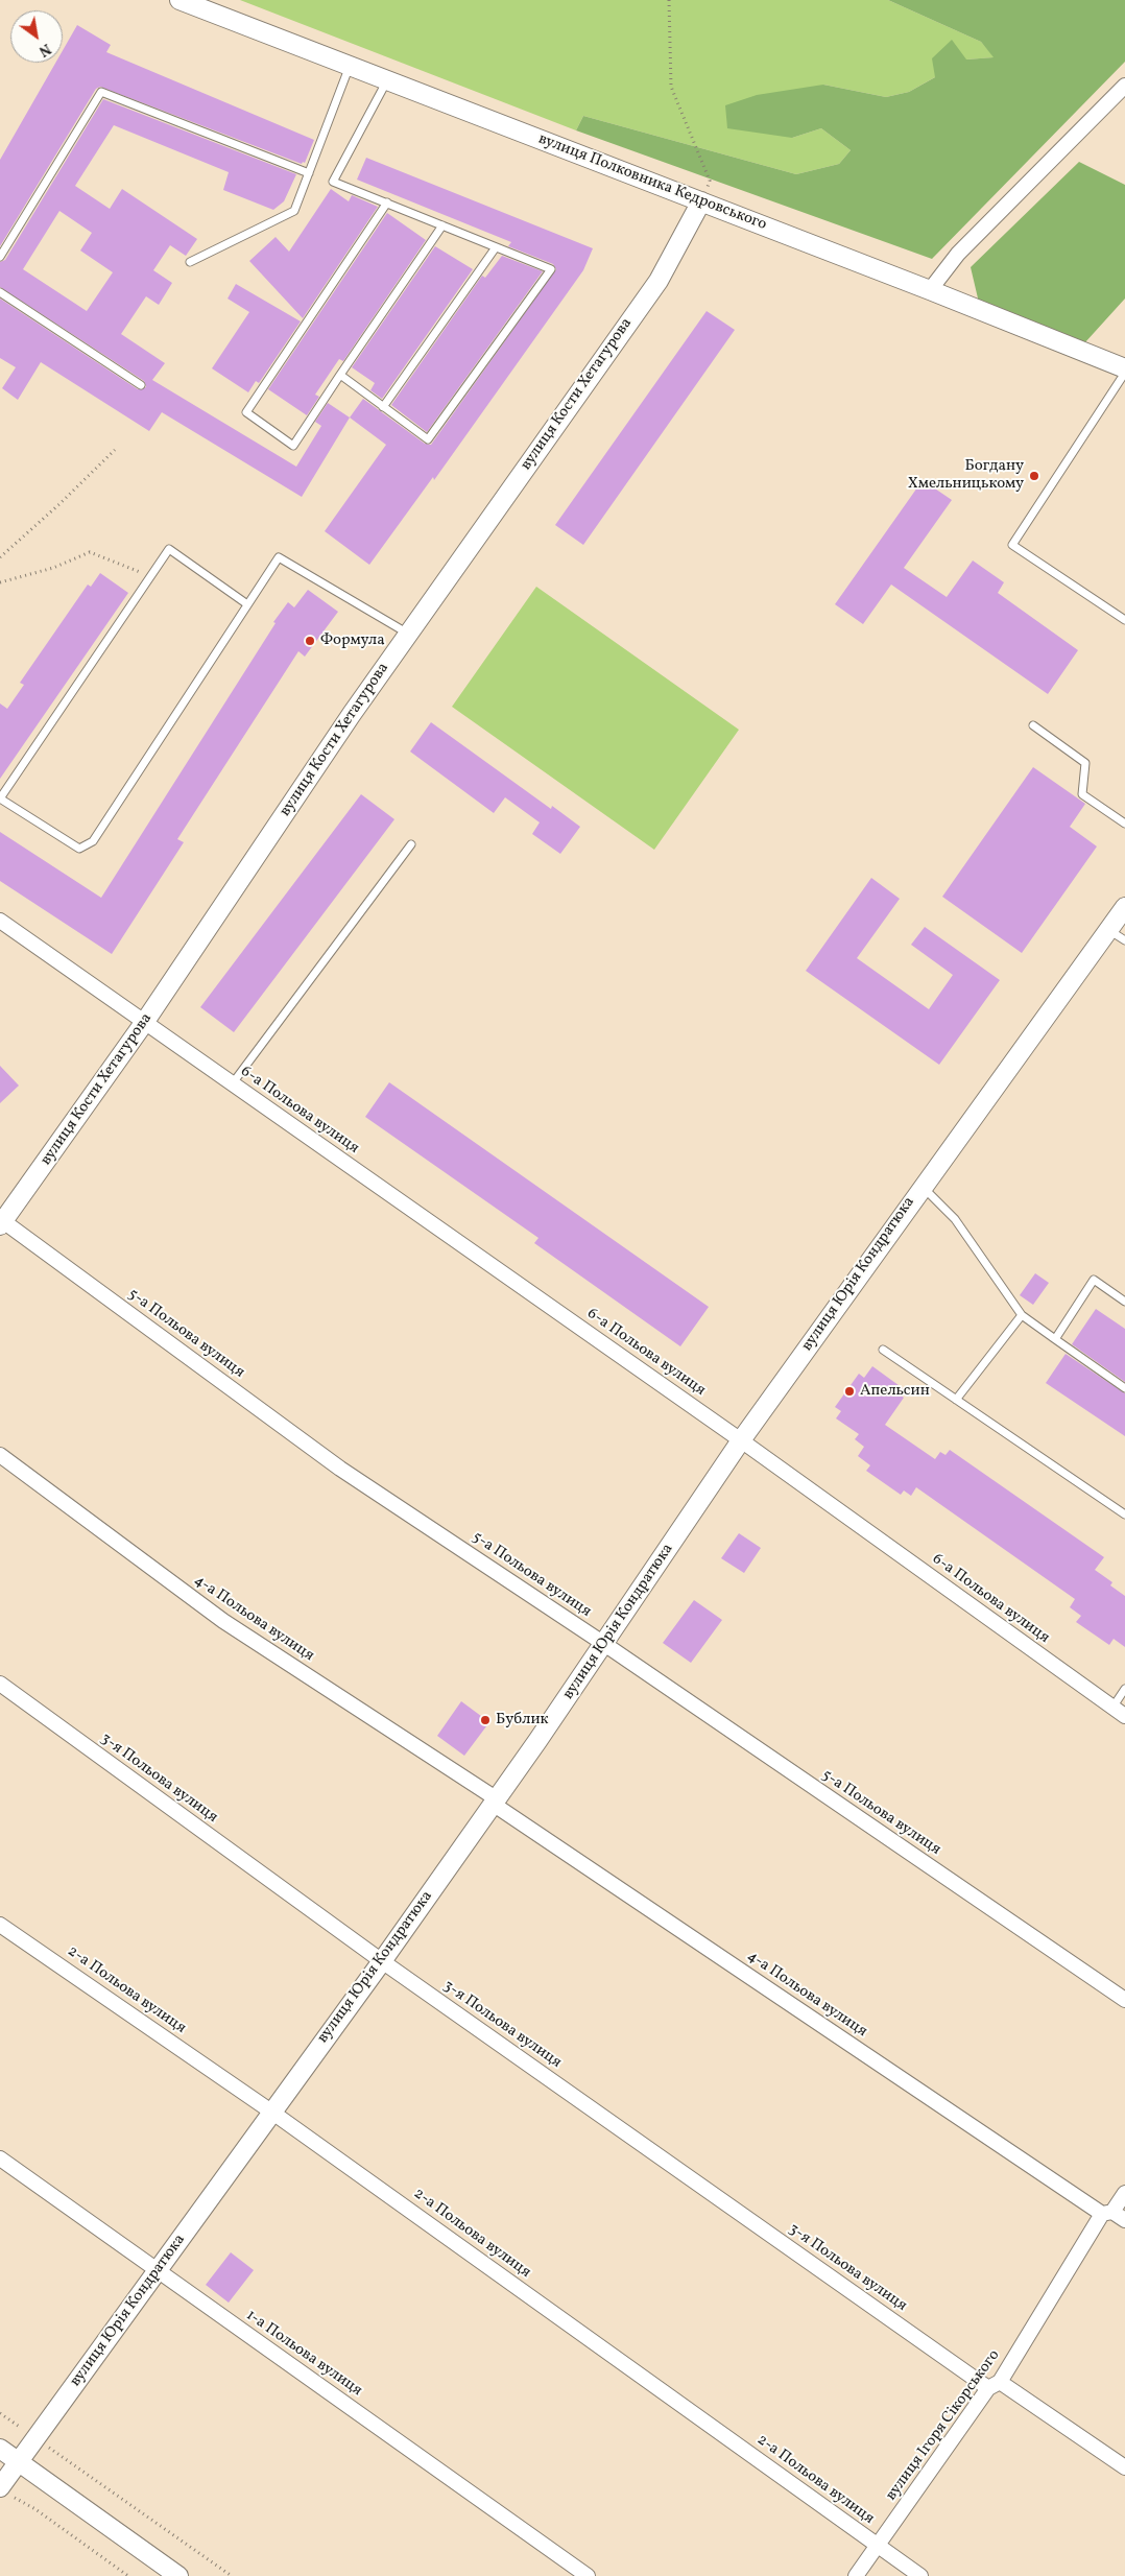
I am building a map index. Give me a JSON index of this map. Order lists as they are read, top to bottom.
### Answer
{
  "streets": {
    "street": [
      "вулиця Полковника Кедровського",
      "вулиця Кости Хетагурова",
      "6-а Польова вулиця",
      "вулиця Юрія Кондратюка",
      "5-а Польова вулиця",
      "4-а Польова вулиця",
      "3-я Польова вулиця",
      "2-а Польова вулиця",
      "1-а Польова вулиця",
      "вулиця Ігоря Сікорського"
    ]
  },
  "crossings": [
    ["вулиця Полковника Кедровського", "вулиця Кости Хетагурова"],
    ["вулиця Кости Хетагурова", "6-а Польова вулиця"],
    ["вулиця Кости Хетагурова", "5-а Польова вулиця"],
    ["6-а Польова вулиця", "вулиця Юрія Кондратюка"],
    ["вулиця Юрія Кондратюка", "5-а Польова вулиця"],
    ["вулиця Юрія Кондратюка", "4-а Польова вулиця"],
    ["вулиця Юрія Кондратюка", "3-я Польова вулиця"],
    ["вулиця Юрія Кондратюка", "2-а Польова вулиця"],
    ["вулиця Юрія Кондратюка", "1-а Польова вулиця"],
    ["4-а Польова вулиця", "вулиця Ігоря Сікорського"],
    ["3-я Польова вулиця", "вулиця Ігоря Сікорського"],
    ["2-а Польова вулиця", "вулиця Ігоря Сікорського"]
  ],
  "places": [
    "Богдану Хмельницькому",
    "Формула",
    "Апельсин",
    "Бублик"
  ],
  "north": "bottom right"
}
